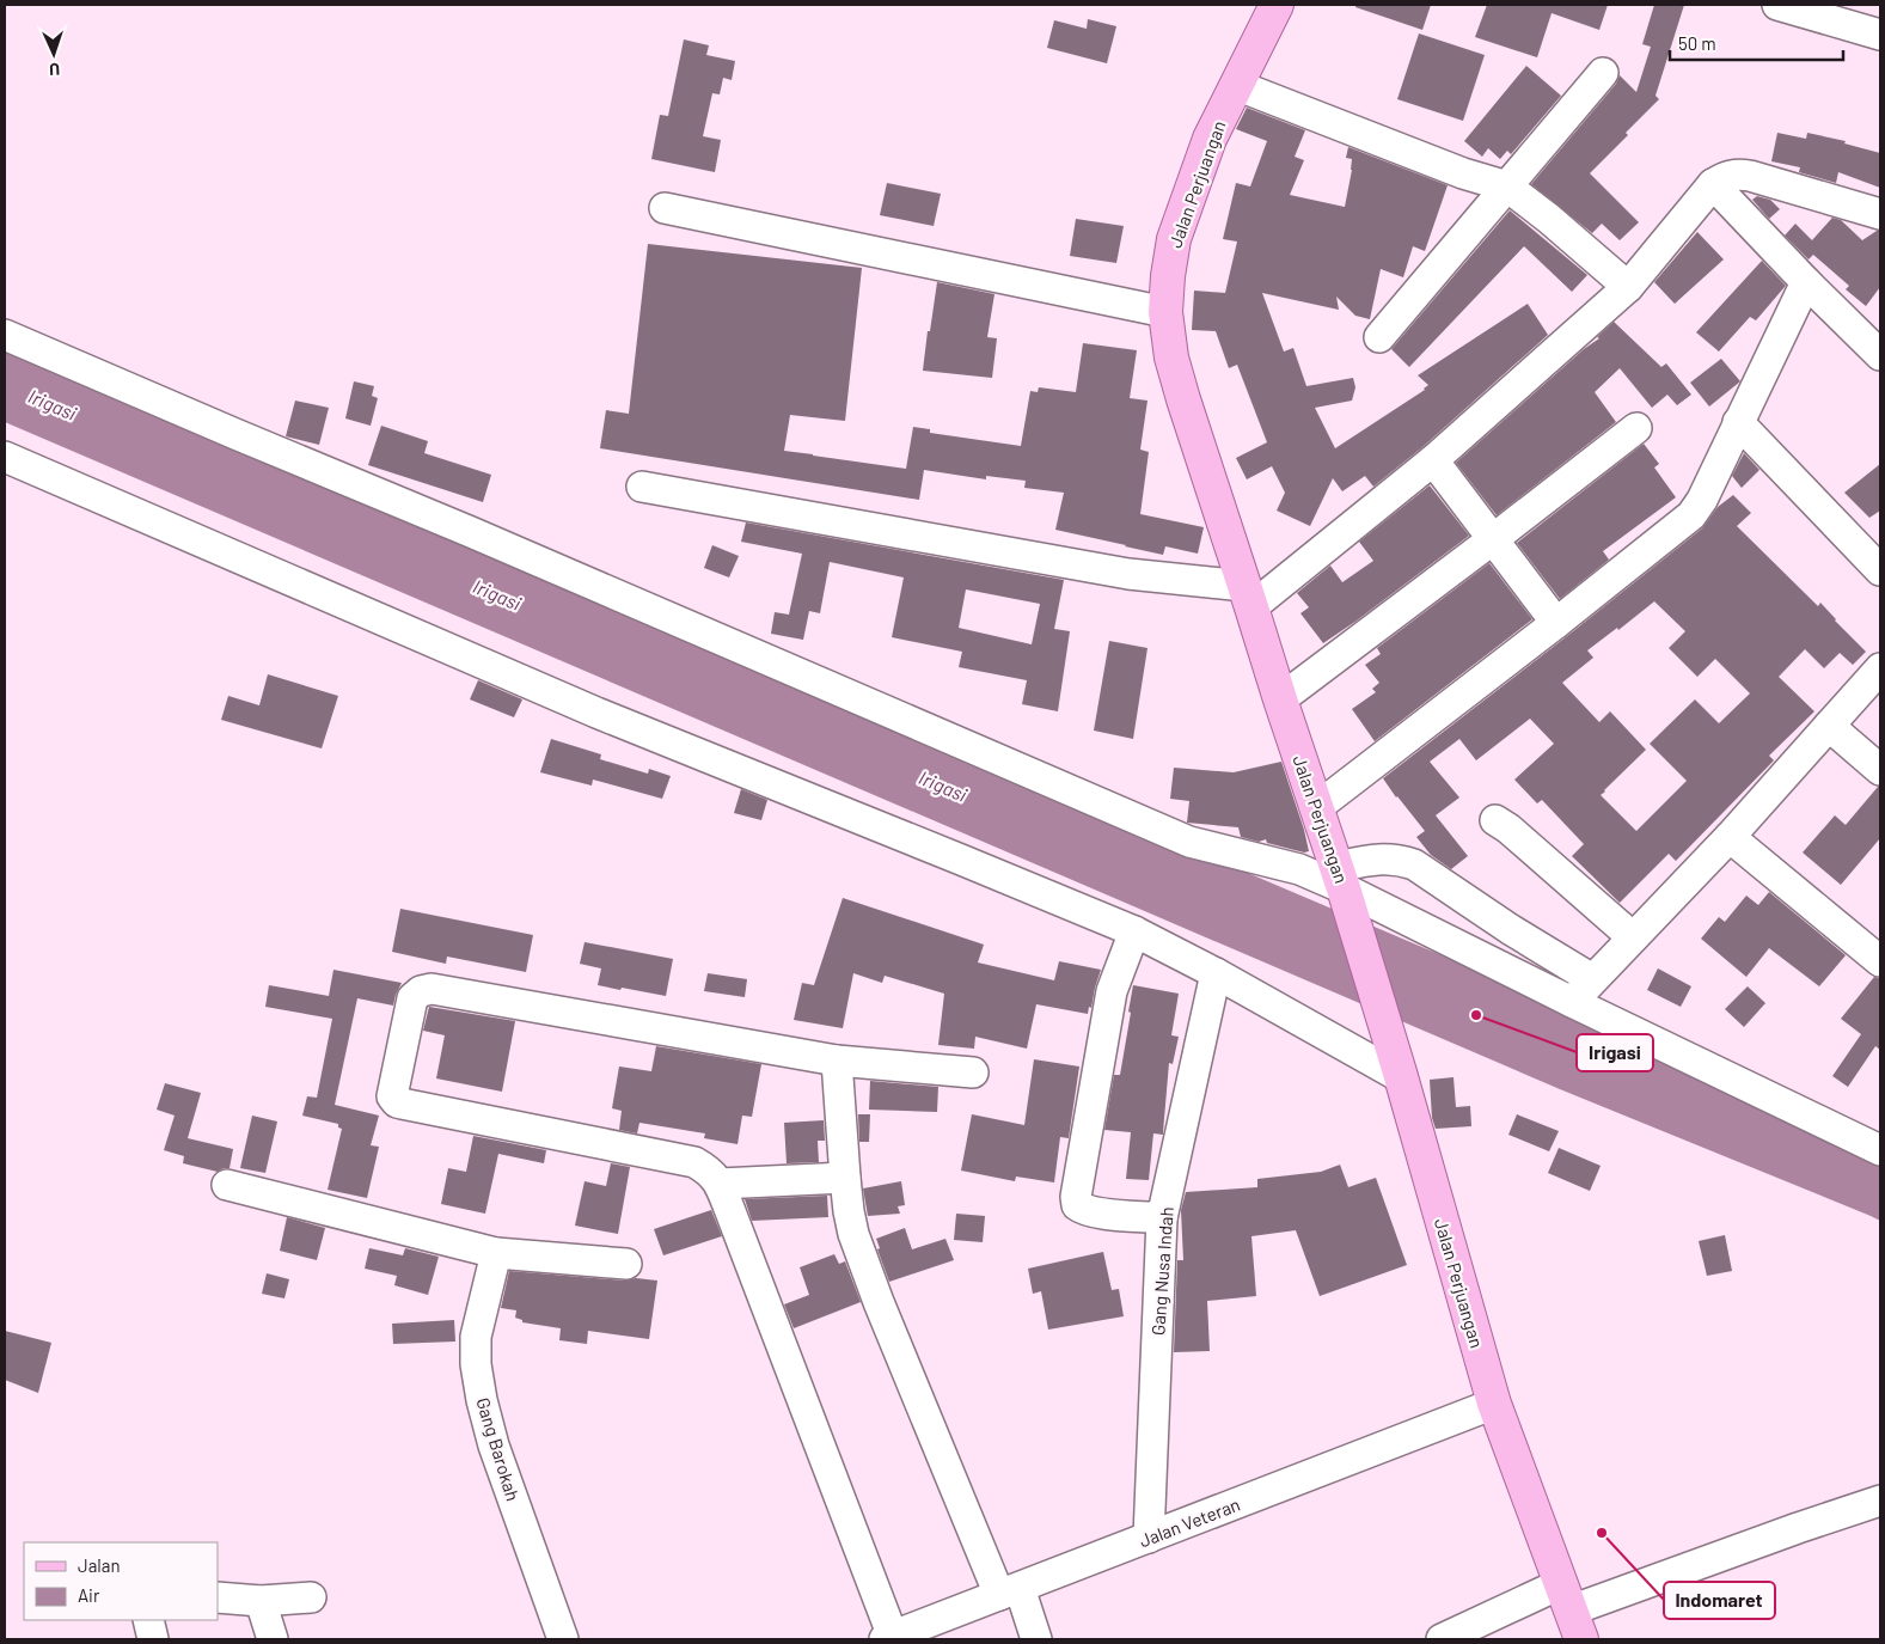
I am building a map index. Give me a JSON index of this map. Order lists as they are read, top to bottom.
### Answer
{
  "streets": {
    "main road": ["Jalan Perjuangan"],
    "street": ["Gang Nusa Indah", "Gang Barokah", "Jalan Veteran"]
  },
  "crossings": [
    ["Jalan Perjuangan", "Jalan Veteran"],
    ["Gang Nusa Indah", "Jalan Veteran"]
  ],
  "water": ["Irigasi"],
  "places": ["Irigasi", "Indomaret"],
  "legend": ["Jalan", "Air"],
  "scale_bar": "50 m",
  "north": "bottom"
}
